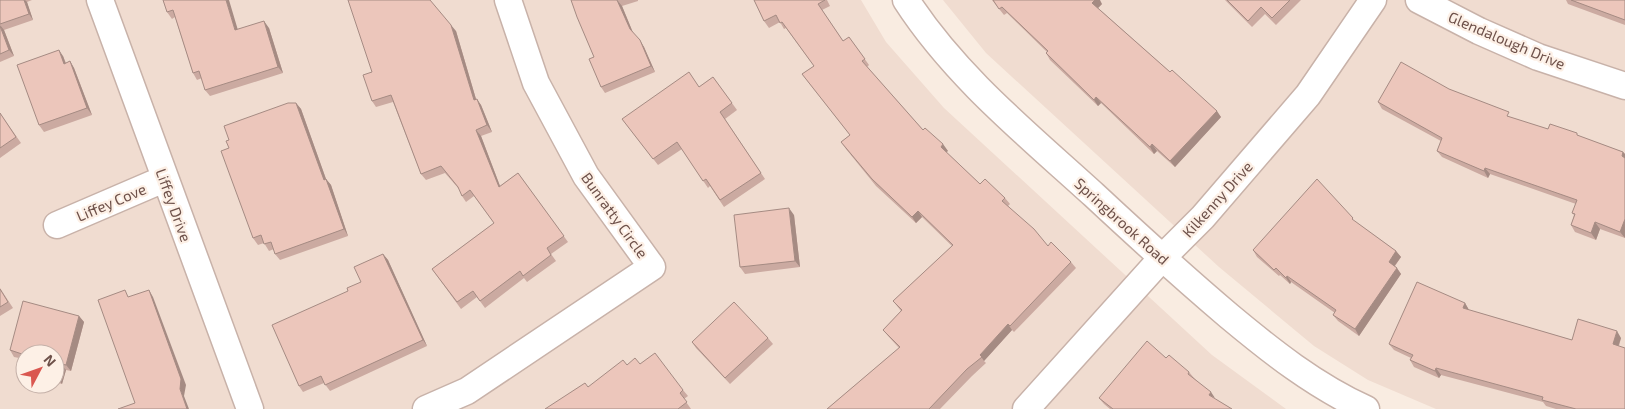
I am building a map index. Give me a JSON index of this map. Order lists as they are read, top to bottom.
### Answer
{
  "streets": {
    "street": [
      "Glendalough Drive",
      "Kilkenny Drive",
      "Liffey Cove",
      "Liffey Drive",
      "Bunratty Circle",
      "Springbrook Road"
    ]
  },
  "crossings": [
    ["Kilkenny Drive", "Springbrook Road"],
    ["Liffey Cove", "Liffey Drive"]
  ],
  "north": "top right"
}
